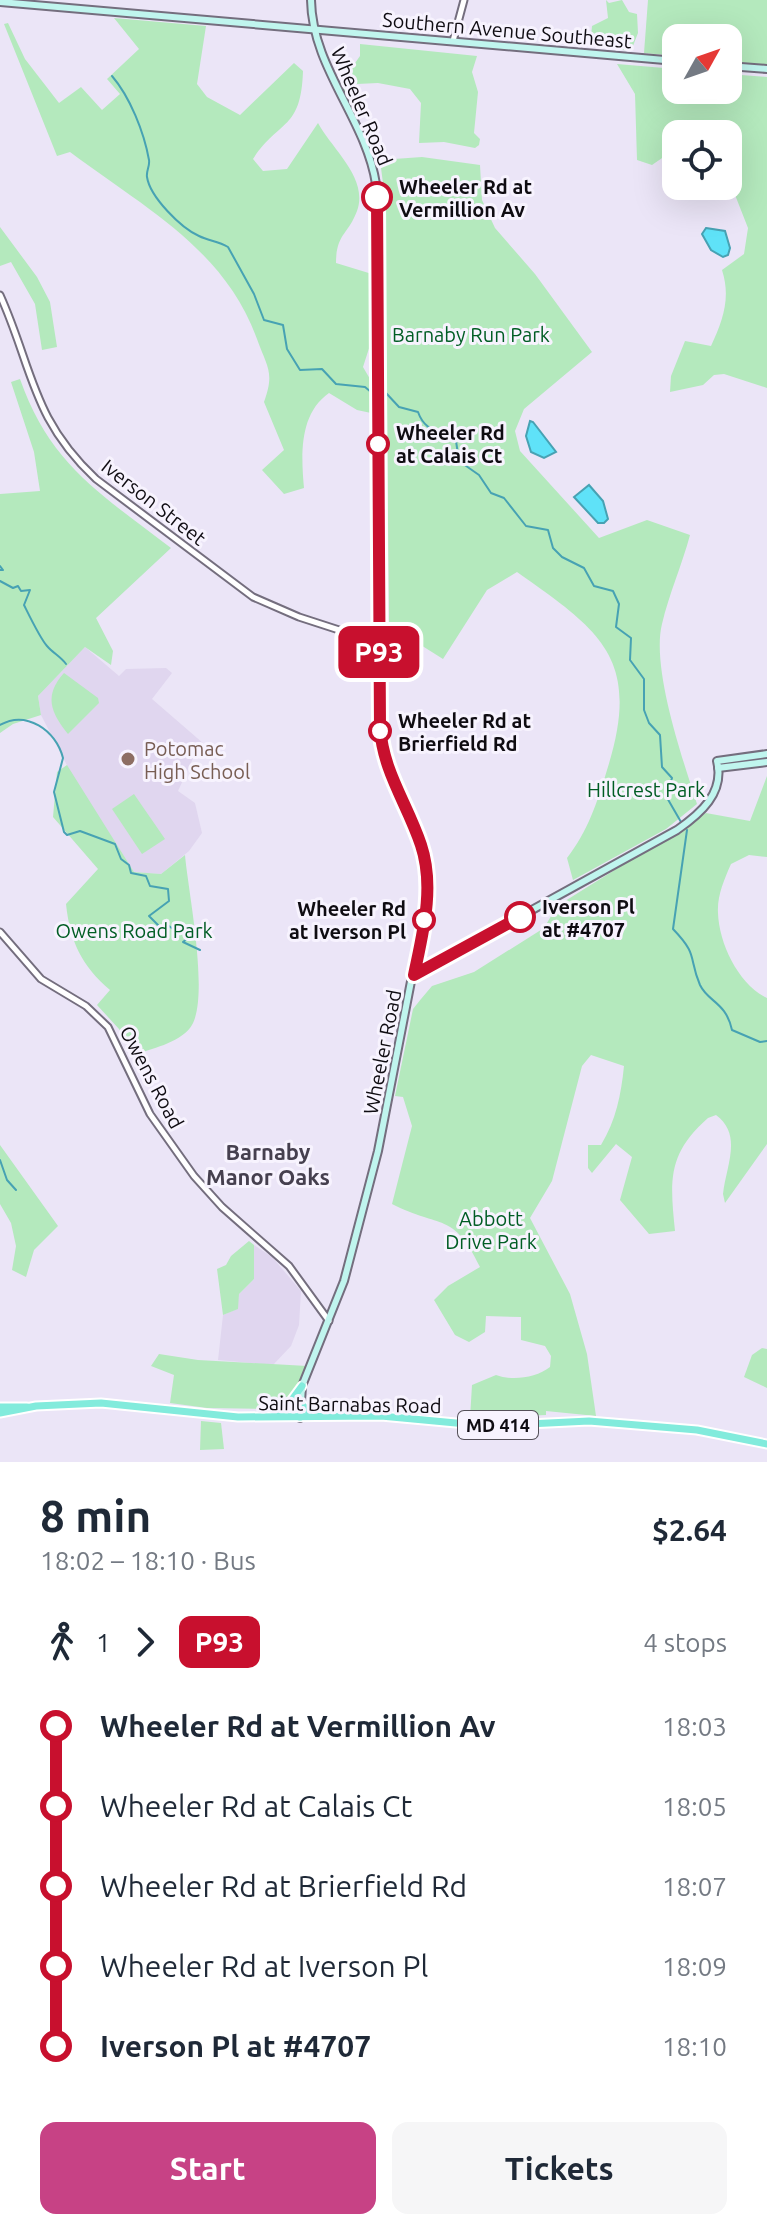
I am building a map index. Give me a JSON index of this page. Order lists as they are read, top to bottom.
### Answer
{
  "streets": {
    "main road": [
      "Southern Avenue Southeast",
      "Wheeler Road",
      "Saint Barnabas Road",
      "MD 414"
    ],
    "street": ["Iverson Street", "Owens Road"]
  },
  "crossings": [
    ["Southern Avenue Southeast", "Wheeler Road"],
    ["Wheeler Road", "Iverson Street"],
    ["Wheeler Road", "Owens Road"],
    ["Wheeler Road", "Saint Barnabas Road"]
  ],
  "districts": ["Barnaby Manor Oaks"],
  "parks": [
    "Barnaby Run Park",
    "Hillcrest Park",
    "Owens Road Park",
    "Abbott Drive Park"
  ],
  "places": [
    "Wheeler Rd at Vermillion Av",
    "Wheeler Rd at Calais Ct",
    "Wheeler Rd at Brierfield Rd",
    "Potomac High School",
    "Iverson Pl at #4707",
    "Wheeler Rd at Iverson Pl"
  ],
  "lines": ["bus line P93"],
  "north": "top right",
  "page": {
    "on_map": "P93",
    "heading": ["8 min", "18:02 – 18:10 · Bus", "$2.64"],
    "legs": ["1", "P93", "4 stops"],
    "list": [
      {
        "name": "Wheeler Rd at Vermillion Av",
        "value": "18:03"
      },
      {
        "name": "Wheeler Rd at Calais Ct",
        "value": "18:05"
      },
      {
        "name": "Wheeler Rd at Brierfield Rd",
        "value": "18:07"
      },
      {
        "name": "Wheeler Rd at Iverson Pl",
        "value": "18:09"
      },
      {
        "name": "Iverson Pl at #4707",
        "value": "18:10"
      }
    ],
    "buttons": ["Start", "Tickets"]
  }
}
